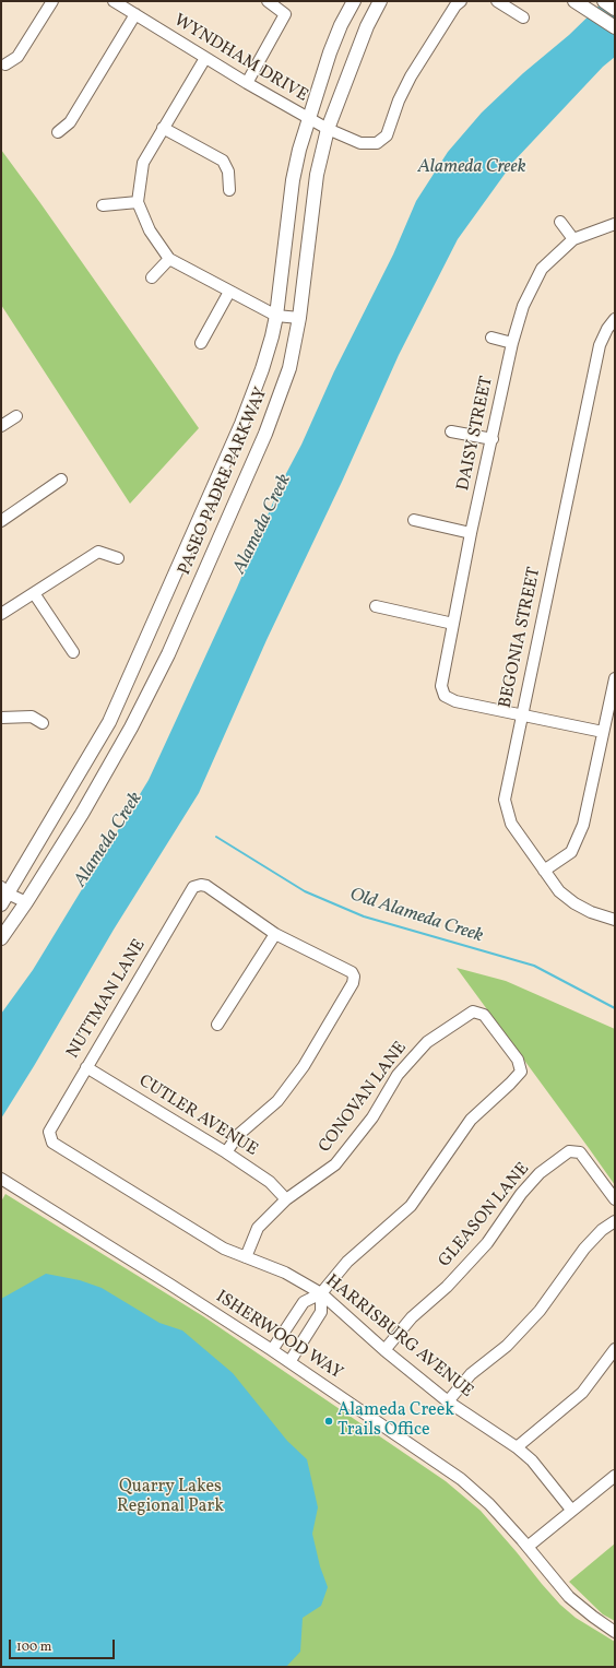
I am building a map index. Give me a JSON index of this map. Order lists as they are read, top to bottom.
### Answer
{
  "streets": {
    "main road": ["PASEO PADRE PARKWAY"],
    "street": [
      "WYNDHAM DRIVE",
      "DAISY STREET",
      "BEGONIA STREET",
      "NUTTMAN LANE",
      "CONOVAN LANE",
      "CUTLER AVENUE",
      "GLEASON LANE",
      "ISHERWOOD WAY",
      "HARRISBURG AVENUE"
    ]
  },
  "crossings": [
    ["WYNDHAM DRIVE", "PASEO PADRE PARKWAY"],
    ["DAISY STREET", "BEGONIA STREET"],
    ["NUTTMAN LANE", "CUTLER AVENUE"],
    ["NUTTMAN LANE", "HARRISBURG AVENUE"],
    ["CONOVAN LANE", "CUTLER AVENUE"],
    ["CONOVAN LANE", "HARRISBURG AVENUE"],
    ["GLEASON LANE", "HARRISBURG AVENUE"]
  ],
  "water": ["Alameda Creek", "Old Alameda Creek"],
  "parks": ["Quarry Lakes Regional Park"],
  "places": ["Alameda Creek Trails Office"],
  "scale_bar": "100 m"
}
